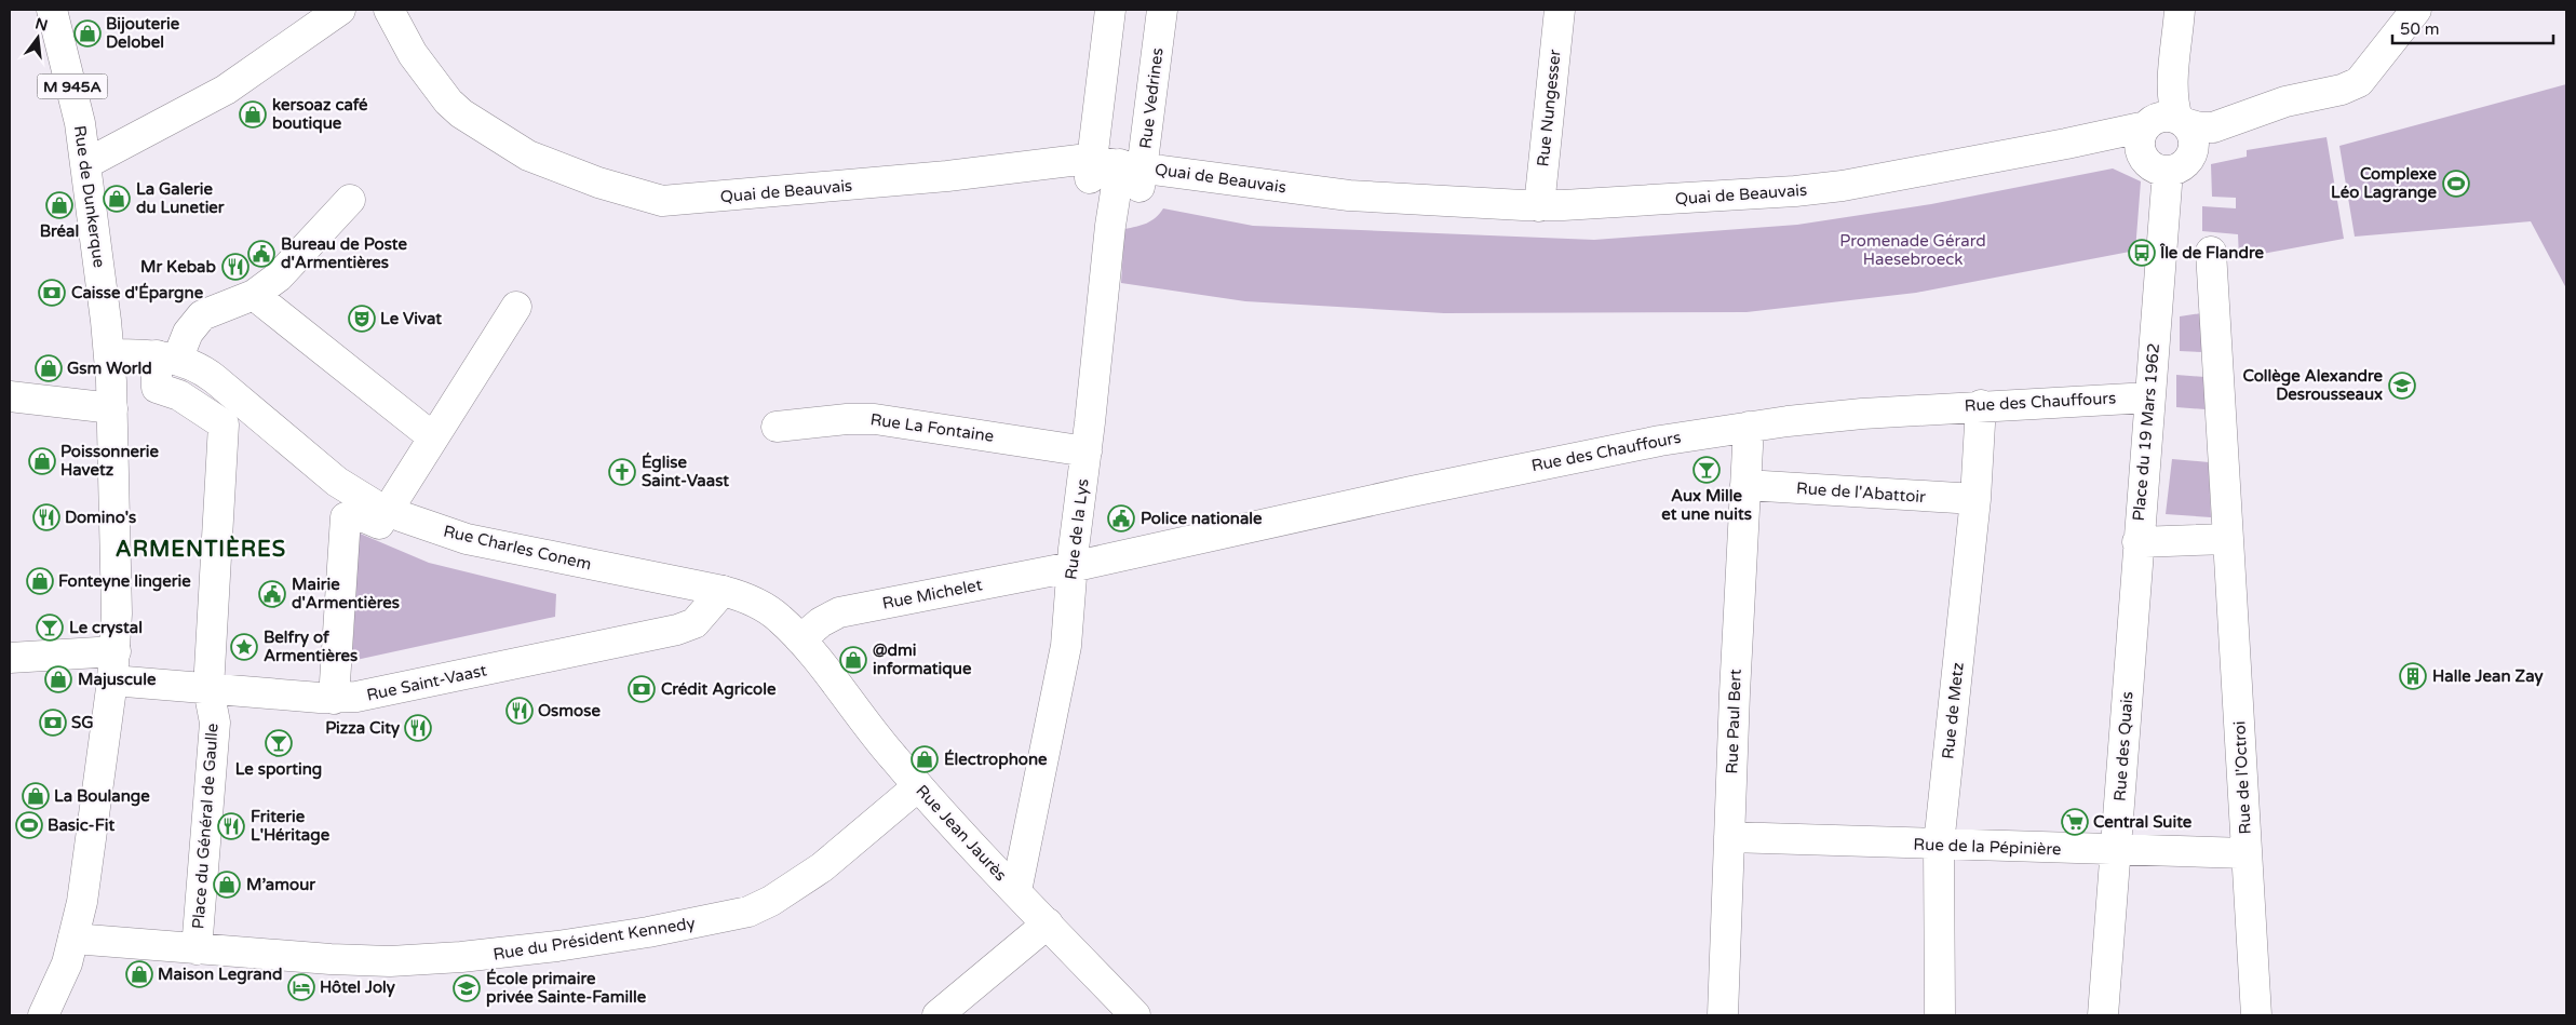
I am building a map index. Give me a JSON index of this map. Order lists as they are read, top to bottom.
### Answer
{
  "streets": {
    "street": [
      "M 945A",
      "Rue Vedrines",
      "Rue Nungesser",
      "Quai de Beauvais",
      "Rue de Dunkerque",
      "Rue des Chauffours",
      "Rue La Fontaine",
      "Place du 19 Mars 1962",
      "Rue de l'Abattoir",
      "Rue de la Lys",
      "Rue Charles Conem",
      "Rue Michelet",
      "Rue Saint-Vaast",
      "Rue de Metz",
      "Rue Paul Bert",
      "Rue des Quais",
      "Rue de l'Octroi",
      "Place du Général de Gaulle",
      "Rue Jean Jaurès",
      "Rue de la Pépinière",
      "Rue du Président Kennedy"
    ]
  },
  "crossings": [
    ["Rue Vedrines", "Quai de Beauvais"],
    ["Rue Vedrines", "Rue de la Lys"],
    ["Rue Nungesser", "Quai de Beauvais"],
    ["Quai de Beauvais", "Place du 19 Mars 1962"],
    ["Quai de Beauvais", "Rue de la Lys"],
    ["Rue de Dunkerque", "Rue Charles Conem"],
    ["Rue des Chauffours", "Place du 19 Mars 1962"],
    ["Rue des Chauffours", "Rue de la Lys"],
    ["Rue des Chauffours", "Rue Michelet"],
    ["Rue des Chauffours", "Rue de Metz"],
    ["Rue des Chauffours", "Rue Paul Bert"],
    ["Rue La Fontaine", "Rue de la Lys"],
    ["Place du 19 Mars 1962", "Rue des Quais"],
    ["Place du 19 Mars 1962", "Rue de l'Octroi"],
    ["Rue de l'Abattoir", "Rue de Metz"],
    ["Rue de l'Abattoir", "Rue Paul Bert"],
    ["Rue de la Lys", "Rue Michelet"],
    ["Rue de la Lys", "Rue Jean Jaurès"],
    ["Rue Charles Conem", "Rue Michelet"],
    ["Rue Charles Conem", "Rue Saint-Vaast"],
    ["Rue Charles Conem", "Place du Général de Gaulle"],
    ["Rue Charles Conem", "Rue Jean Jaurès"],
    ["Rue Michelet", "Rue Jean Jaurès"],
    ["Rue Saint-Vaast", "Place du Général de Gaulle"],
    ["Rue de Metz", "Rue de la Pépinière"],
    ["Rue Paul Bert", "Rue de la Pépinière"],
    ["Rue des Quais", "Rue de la Pépinière"],
    ["Rue de l'Octroi", "Rue de la Pépinière"],
    ["Place du Général de Gaulle", "Rue du Président Kennedy"],
    ["Rue Jean Jaurès", "Rue du Président Kennedy"]
  ],
  "districts": ["ARMENTIÈRES"],
  "parks": ["Promenade Gérard Haesebroeck"],
  "places": {
    "shop": [
      "Bijouterie Delobel",
      "kersoaz café boutique",
      "La Galerie du Lunetier",
      "Bréal",
      "Gsm World",
      "Poissonnerie Havetz",
      "Fonteyne lingerie",
      "@dmi informatique",
      "Majuscule",
      "Électrophone",
      "La Boulange",
      "M’amour",
      "Maison Legrand"
    ],
    "sports": ["Complexe Léo Lagrange", "Basic-Fit"],
    "bus stop": ["Île de Flandre"],
    "public building": ["Bureau de Poste d'Armentières", "Police nationale", "Mairie d'Armentières"],
    "restaurant": [
      "Mr Kebab",
      "Domino's",
      "Osmose",
      "Pizza City",
      "Friterie L'Héritage"
    ],
    "bank": ["Caisse d'Épargne", "Crédit Agricole", "SG"],
    "theatre": ["Le Vivat"],
    "school or university": ["Collège Alexandre Desrousseaux", "École primaire privée Sainte-Famille"],
    "bar": ["Aux Mille et une nuits", "Le crystal", "Le sporting"],
    "church": ["Église Saint-Vaast"],
    "place": ["Belfry of Armentières"],
    "building": ["Halle Jean Zay"],
    "supermarket": ["Central Suite"],
    "hotel": ["Hôtel Joly"]
  },
  "scale_bar": "50 m",
  "north": "top"
}
